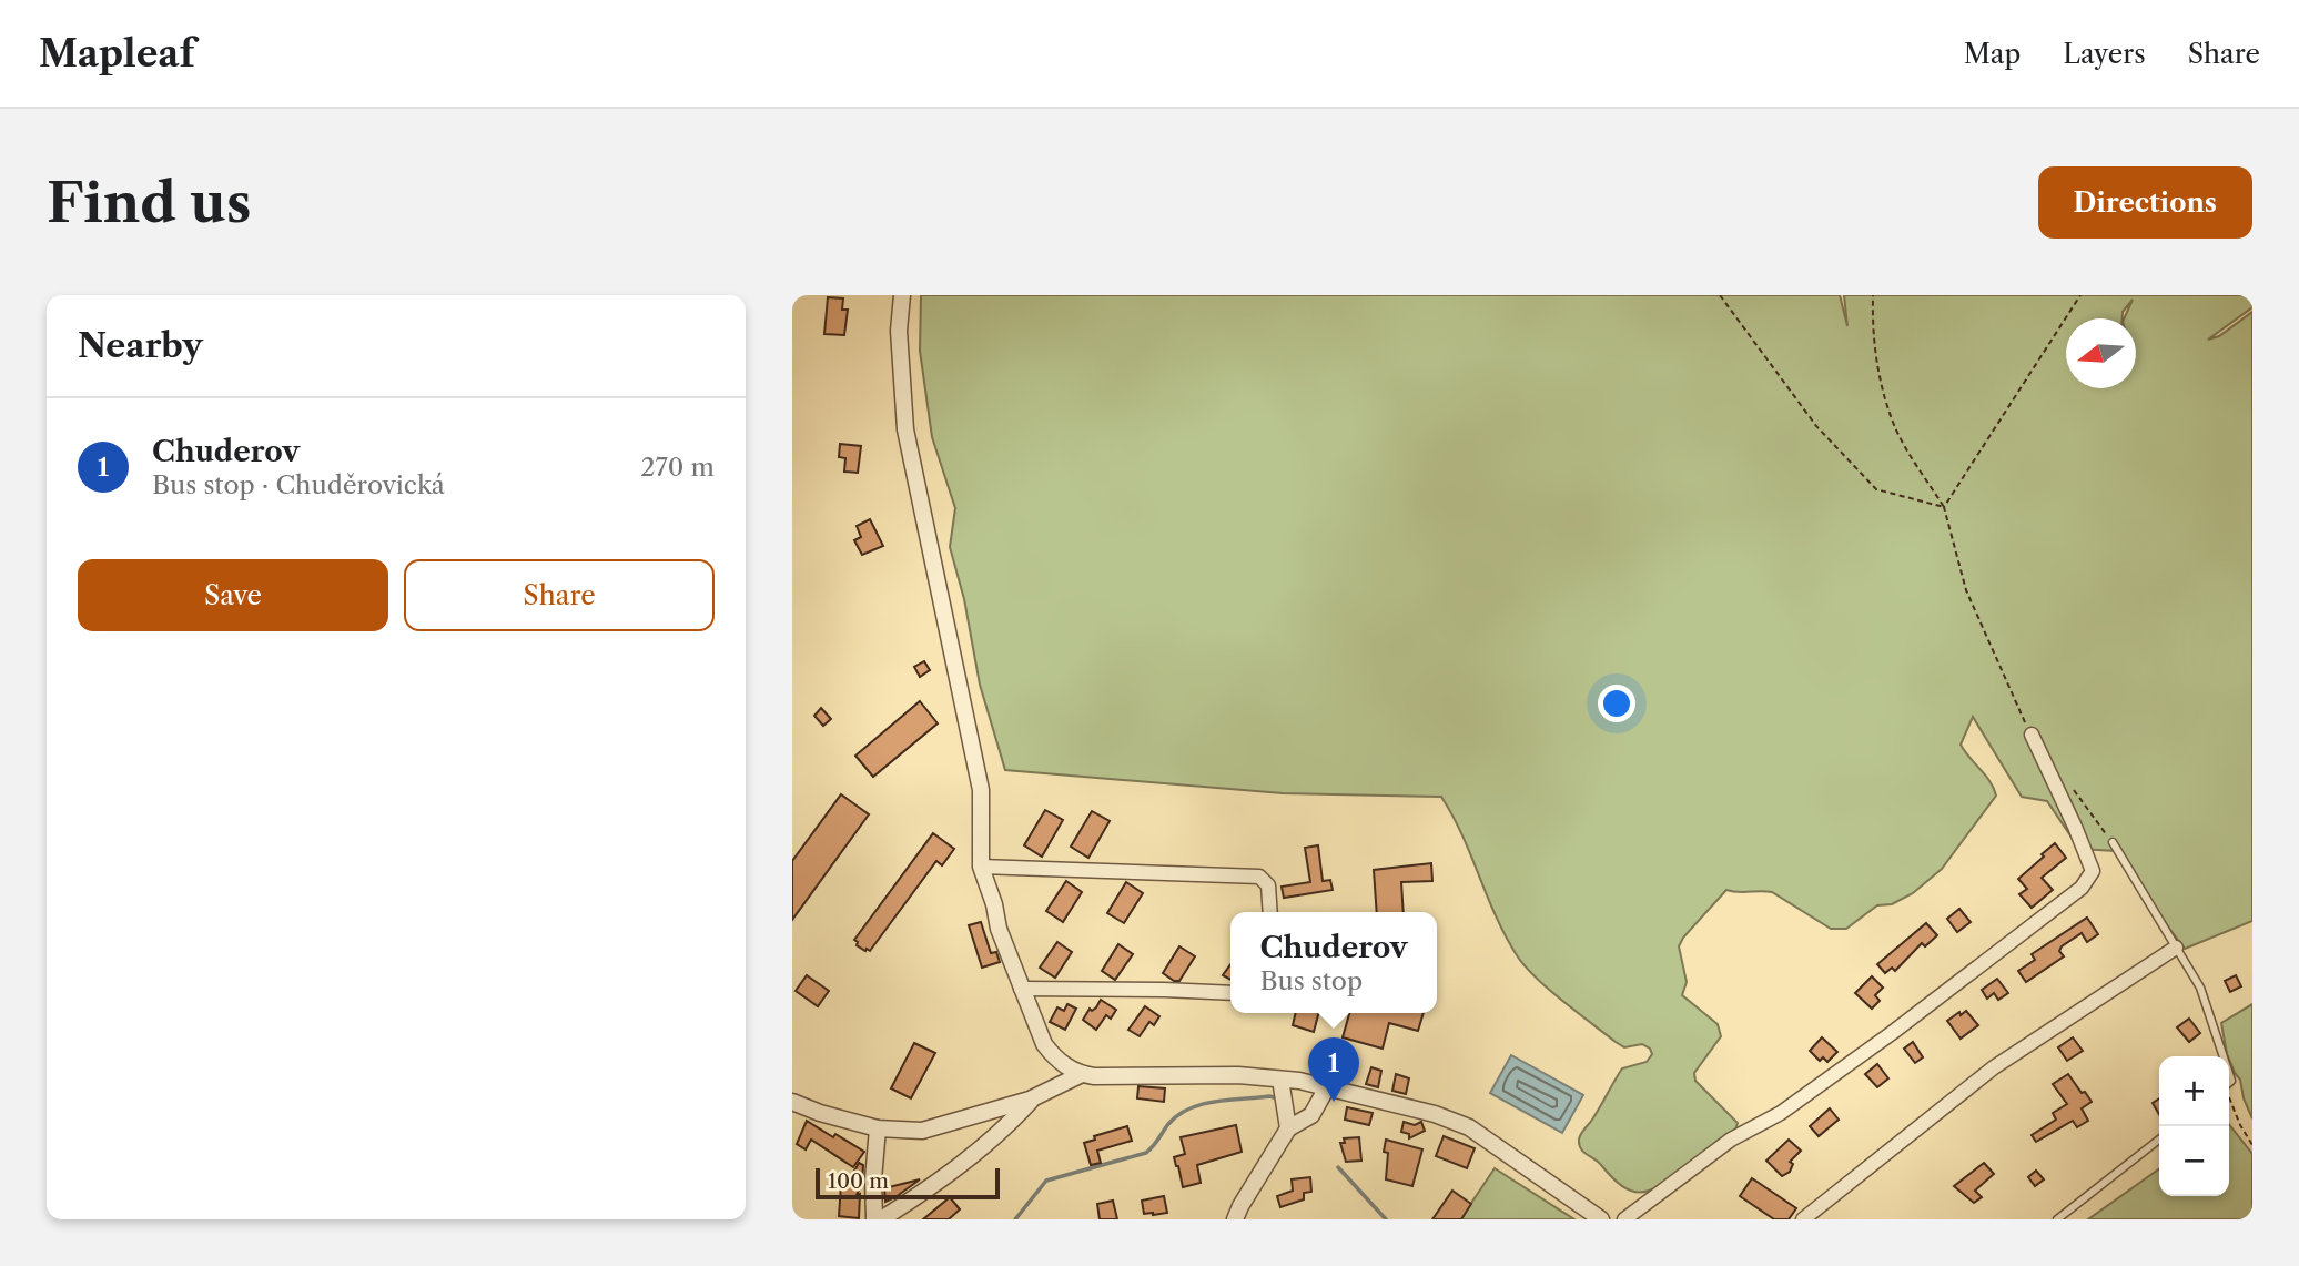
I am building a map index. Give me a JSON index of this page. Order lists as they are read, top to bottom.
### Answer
{
  "scale_bar": "100 m",
  "north": "left",
  "page": {
    "header": "Mapleaf",
    "nav": ["Map", "Layers", "Share"],
    "buttons": [
      "Directions",
      ["Save", "Share"]
    ],
    "title": "Find us",
    "heading": "Nearby",
    "list": [
      {
        "mark": "1",
        "name": "Chuderov",
        "note": "Bus stop · Chuděrovická",
        "value": "270 m"
      }
    ],
    "popup": ["Chuderov", "Bus stop"],
    "pins": "1",
    "map_buttons": ["+", "−"],
    "scale": "100 m"
  }
}
